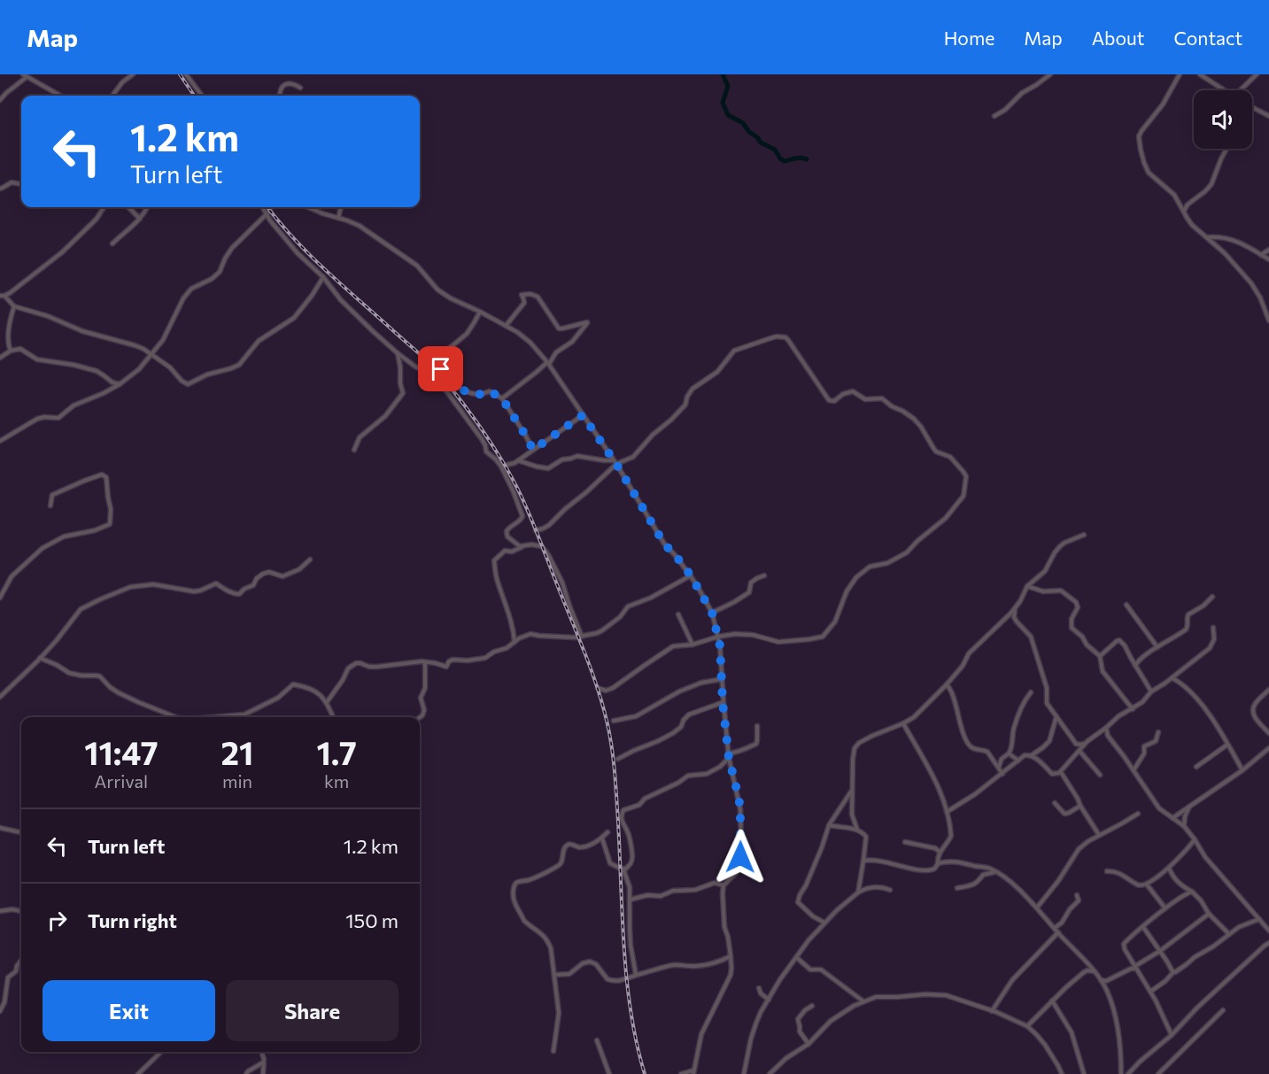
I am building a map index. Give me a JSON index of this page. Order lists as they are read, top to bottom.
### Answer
{
  "page": {
    "header": "Map",
    "nav": [
      "Home",
      "Map",
      "About",
      "Contact"
    ],
    "turn": ["1.2 km", "Turn left"],
    "eta": [
      "11:47",
      "Arrival",
      "21",
      "min",
      "1.7",
      "km"
    ],
    "list": [
      {
        "name": "Turn left",
        "value": "1.2 km"
      },
      {
        "name": "Turn right",
        "value": "150 m"
      }
    ],
    "buttons": ["Exit", "Share"]
  }
}
